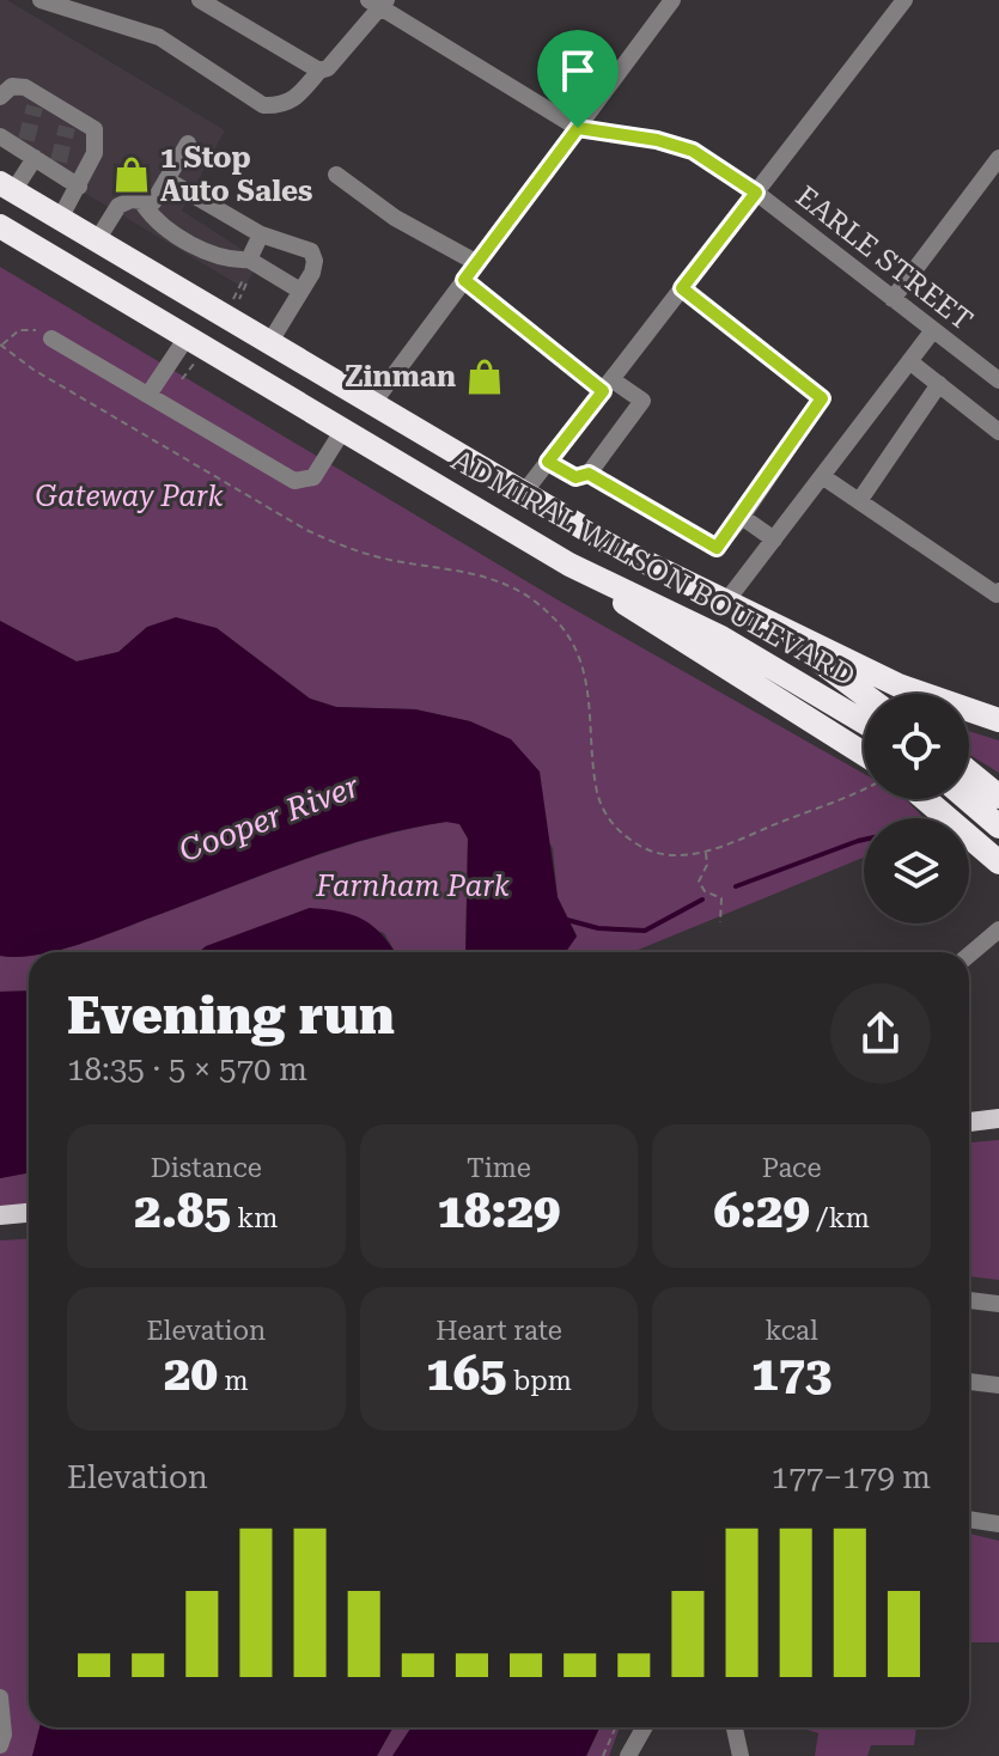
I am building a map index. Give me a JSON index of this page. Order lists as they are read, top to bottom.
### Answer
{
  "streets": {
    "highway": ["ADMIRAL WILSON BOULEVARD"],
    "street": ["EARLE STREET"]
  },
  "water": ["Cooper River"],
  "parks": ["Gateway Park", "Farnham Park"],
  "places": {
    "shop": ["1 Stop Auto Sales", "Zinman"]
  },
  "page": {
    "heading": ["Evening run", "18:35 · 5 × 570 m"],
    "stats": [
      ["Distance", "2.85 km"],
      ["Time", "18:29"],
      ["Pace", "6:29 /km"],
      ["Elevation", "20 m"],
      ["Heart rate", "165 bpm"],
      ["kcal", "173"]
    ],
    "chart": ["Elevation", "177–179 m"]
  }
}
